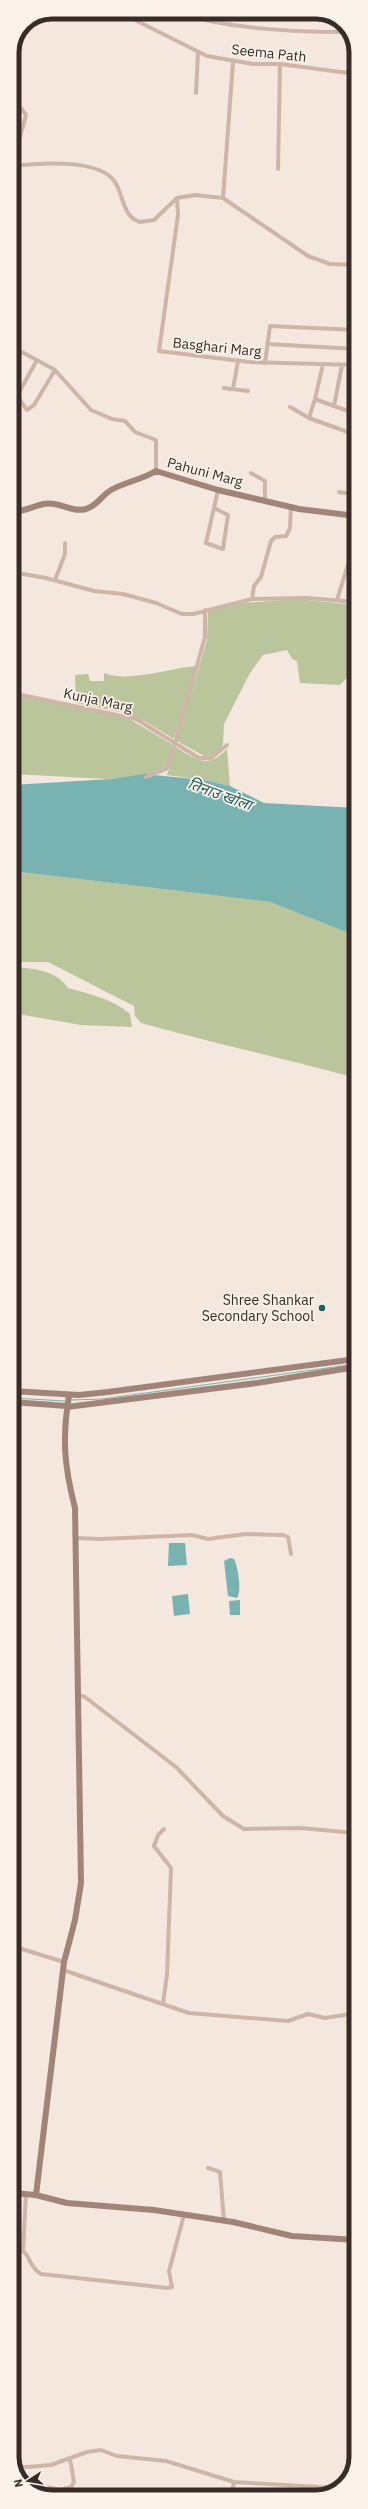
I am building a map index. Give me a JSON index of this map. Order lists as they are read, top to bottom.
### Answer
{
  "streets": {
    "street": [
      "Seema Path",
      "Basghari Marg",
      "Pahuni Marg",
      "Kunja Marg"
    ]
  },
  "water": ["तिनाउ खोला"],
  "places": ["Shree Shankar Secondary School"],
  "north": "left"
}
